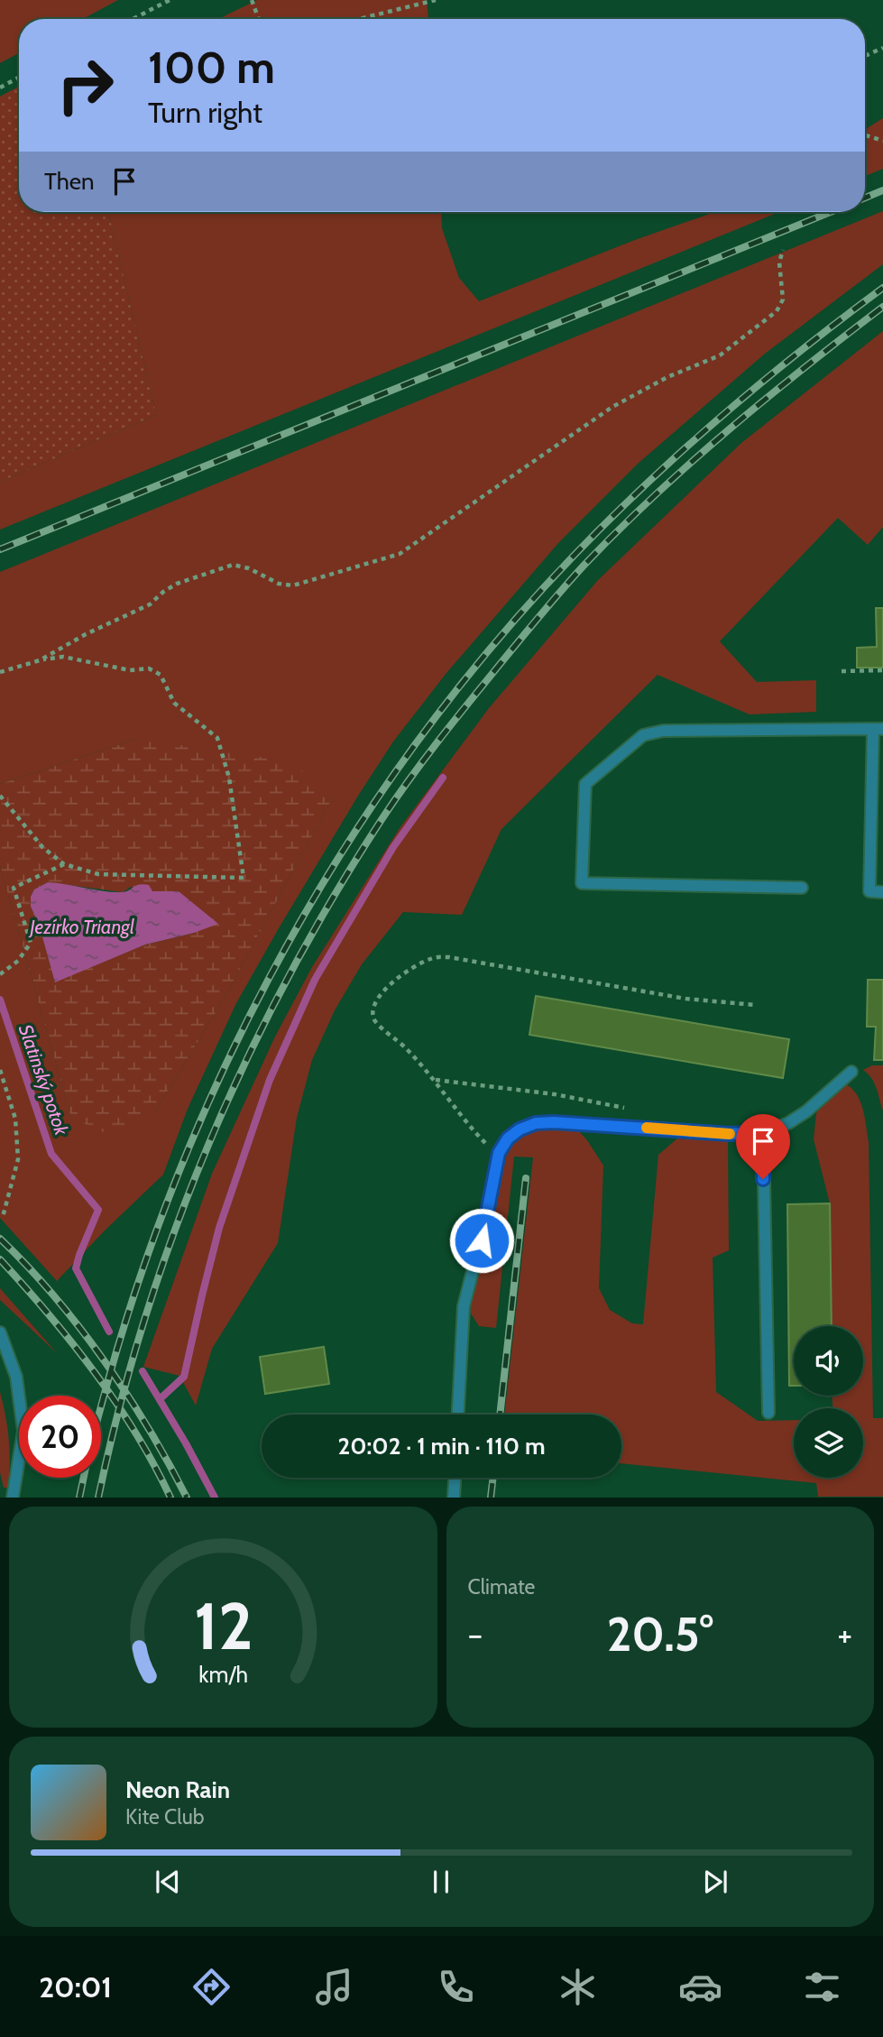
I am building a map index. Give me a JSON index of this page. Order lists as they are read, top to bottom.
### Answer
{
  "water": ["Jezírko Triangl", "Slatinský potok"],
  "page": {
    "turn": ["100 m", "Turn right"],
    "then": "Then",
    "limit": "20",
    "trip": "20:02 · 1 min · 110 m",
    "tile": "Climate",
    "heat": ["−", "20.5°", "+"],
    "song": ["Neon Rain", "Kite Club"],
    "tabs": "20:01",
    "gauge": ["12", "km/h"]
  }
}
